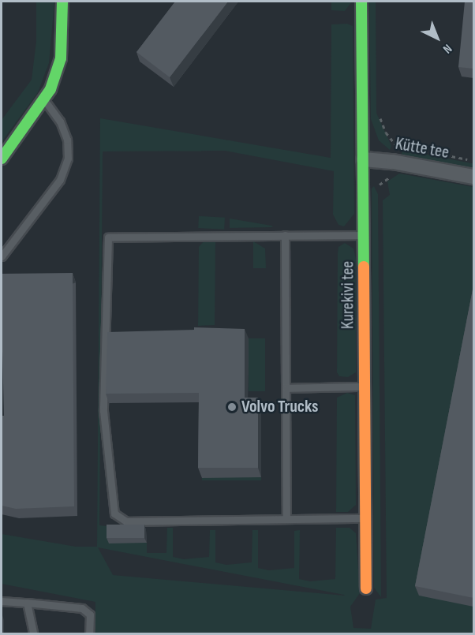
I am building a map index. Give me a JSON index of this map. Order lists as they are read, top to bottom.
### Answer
{
  "streets": {
    "street": ["Kütte tee", "Kurekivi tee"]
  },
  "crossings": [
    ["Kütte tee", "Kurekivi tee"]
  ],
  "places": ["Volvo Trucks"],
  "north": "bottom right"
}
